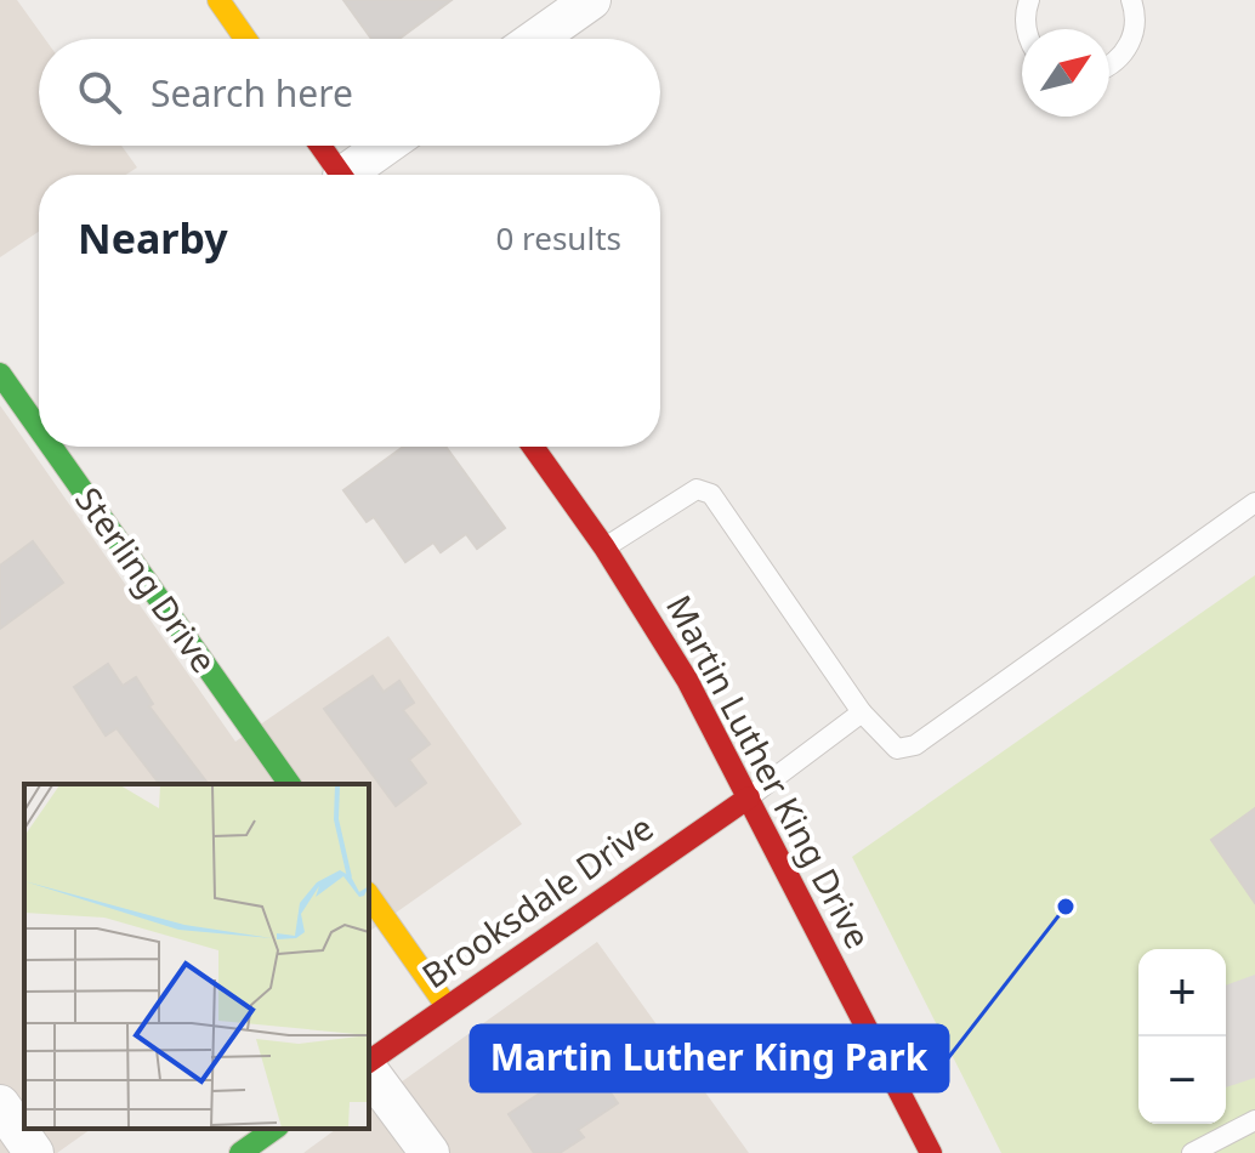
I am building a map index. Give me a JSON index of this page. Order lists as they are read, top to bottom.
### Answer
{
  "streets": {
    "street": ["Sterling Drive", "Martin Luther King Drive", "Brooksdale Drive"]
  },
  "crossings": [
    ["Martin Luther King Drive", "Brooksdale Drive"]
  ],
  "places": ["Martin Luther King Park"],
  "north": "top right",
  "page": {
    "search": "Search here",
    "heading": ["Nearby", "0 results"],
    "map_buttons": ["+", "−"]
  }
}
